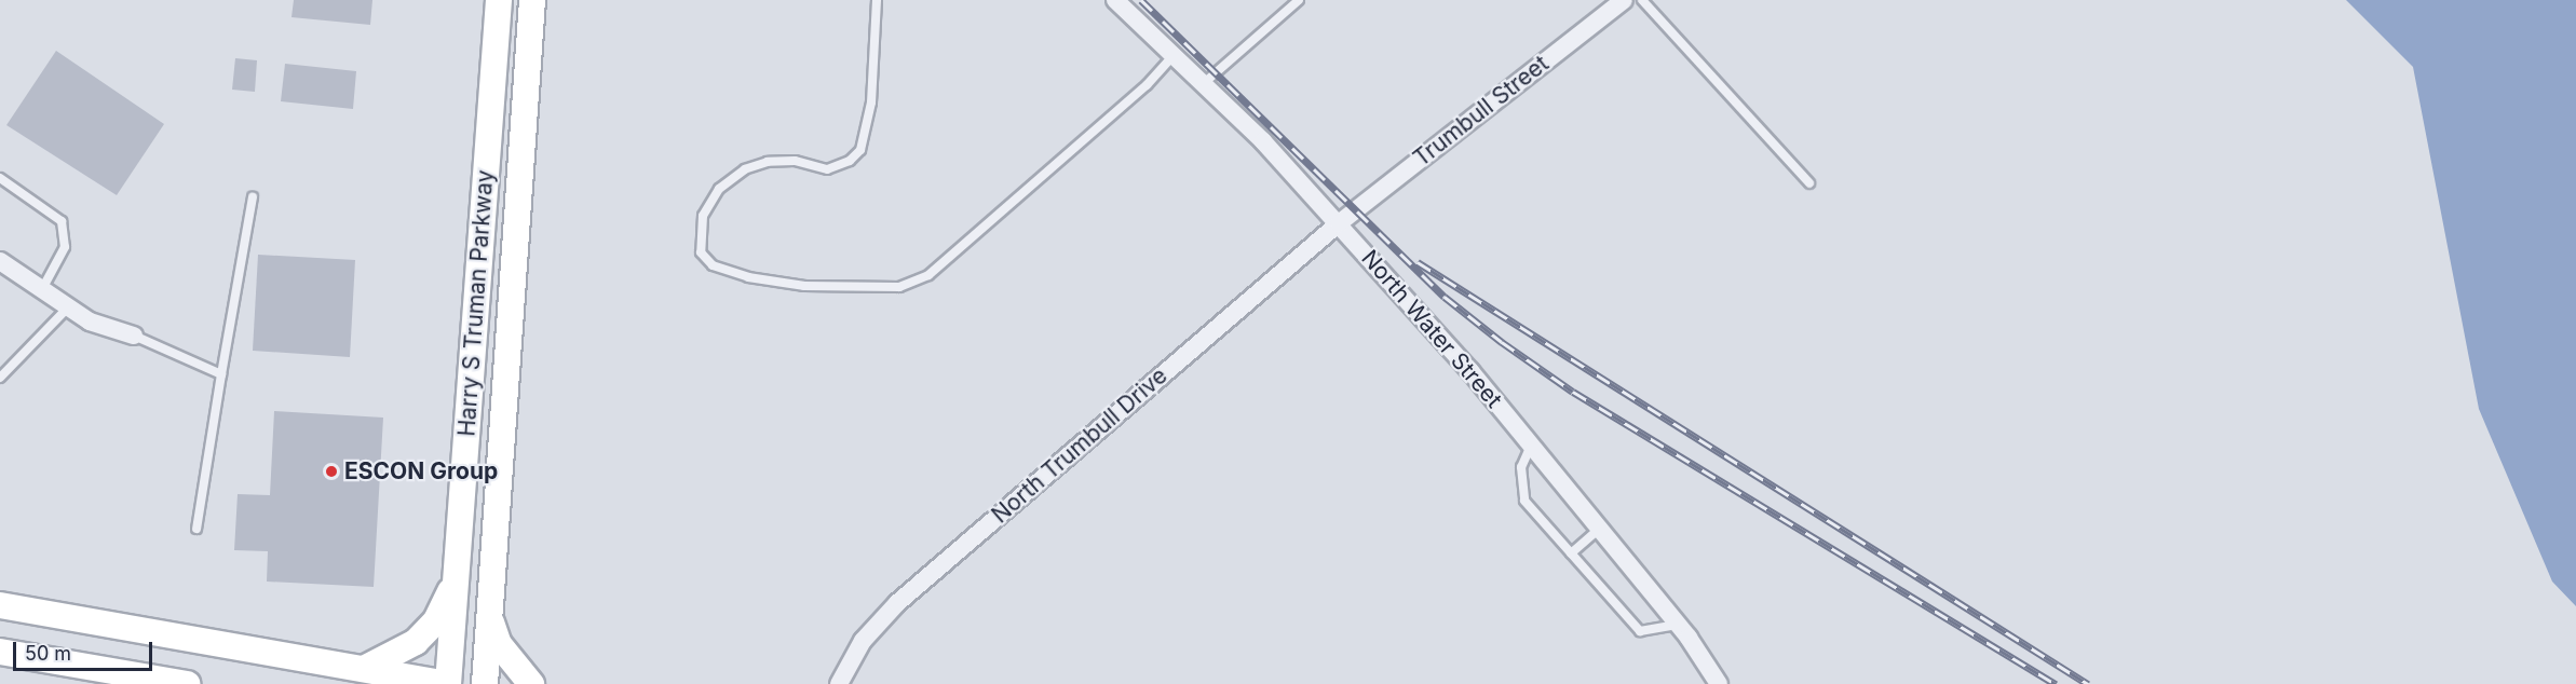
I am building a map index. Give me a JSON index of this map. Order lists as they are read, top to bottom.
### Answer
{
  "streets": {
    "main road": ["Harry S Truman Parkway"],
    "street": ["Trumbull Street", "North Water Street", "North Trumbull Drive"]
  },
  "crossings": [
    ["Trumbull Street", "North Water Street"],
    ["Trumbull Street", "North Trumbull Drive"],
    ["North Water Street", "North Trumbull Drive"]
  ],
  "places": ["ESCON Group"],
  "scale_bar": "50 m"
}
